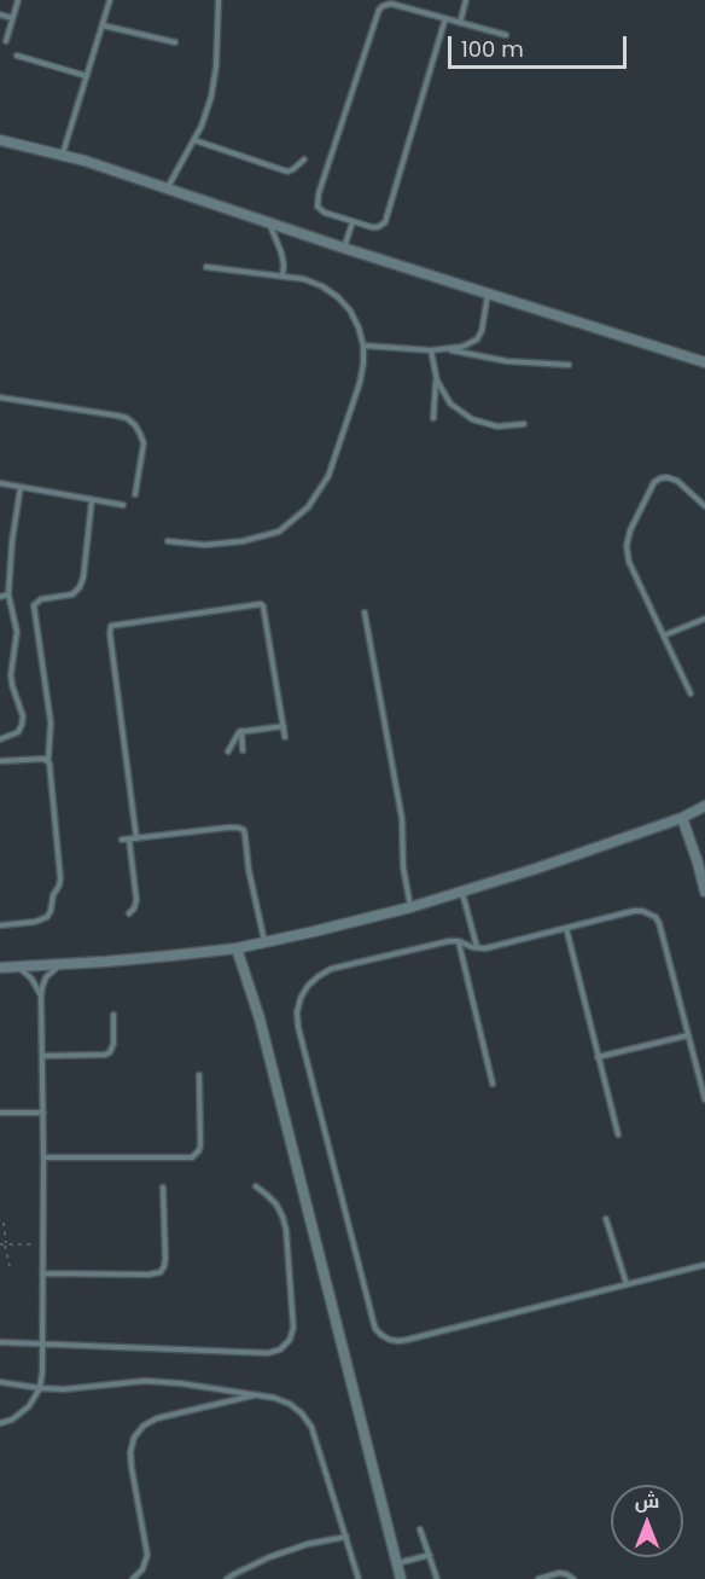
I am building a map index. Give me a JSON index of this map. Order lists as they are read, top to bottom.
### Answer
{
  "scale_bar": "100 m",
  "north": "top"
}
